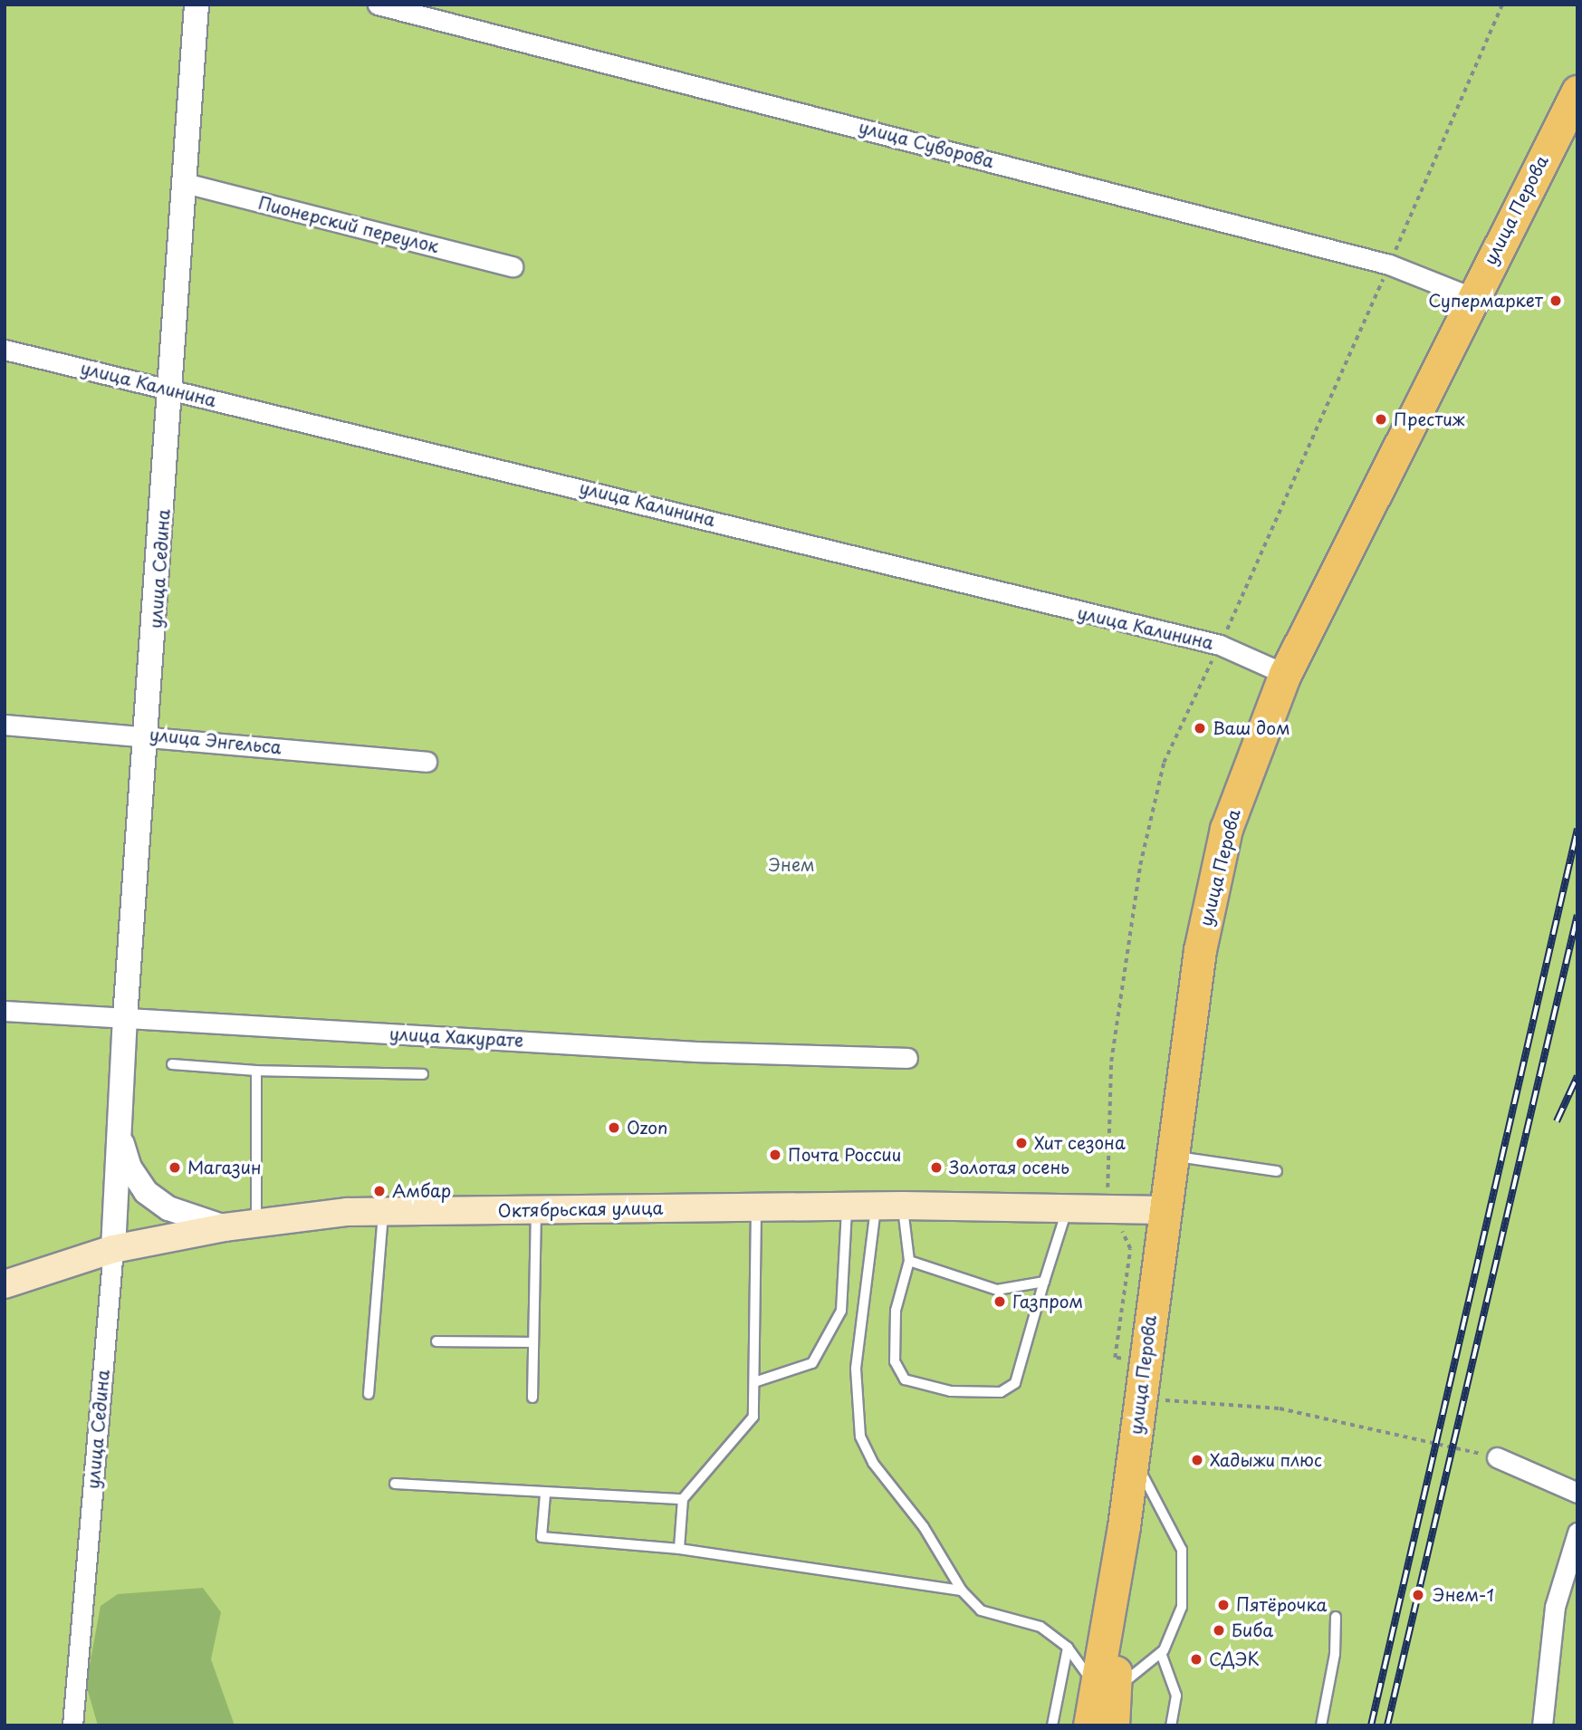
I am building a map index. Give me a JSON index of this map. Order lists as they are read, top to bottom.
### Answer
{
  "streets": {
    "highway": ["улица Перова"],
    "main road": ["Октябрьская улица"],
    "street": [
      "улица Суворова",
      "Пионерский переулок",
      "улица Калинина",
      "улица Седина",
      "улица Энгельса",
      "улица Хакурате"
    ]
  },
  "crossings": [
    ["улица Суворова", "улица Перова"],
    ["улица Перова", "улица Калинина"],
    ["улица Перова", "Октябрьская улица"],
    ["Пионерский переулок", "улица Седина"],
    ["улица Калинина", "улица Седина"],
    ["улица Седина", "улица Энгельса"],
    ["улица Седина", "улица Хакурате"],
    ["улица Седина", "Октябрьская улица"]
  ],
  "parks": ["Энем"],
  "places": [
    "Супермаркет",
    "Престиж",
    "Ваш дом",
    "Ozon",
    "Хит сезона",
    "Почта России",
    "Магазин",
    "Золотая осень",
    "Амбар",
    "Газпром",
    "Хадыжи плюс",
    "Энем-1",
    "Пятёрочка",
    "Биба",
    "СДЭК"
  ]
}
